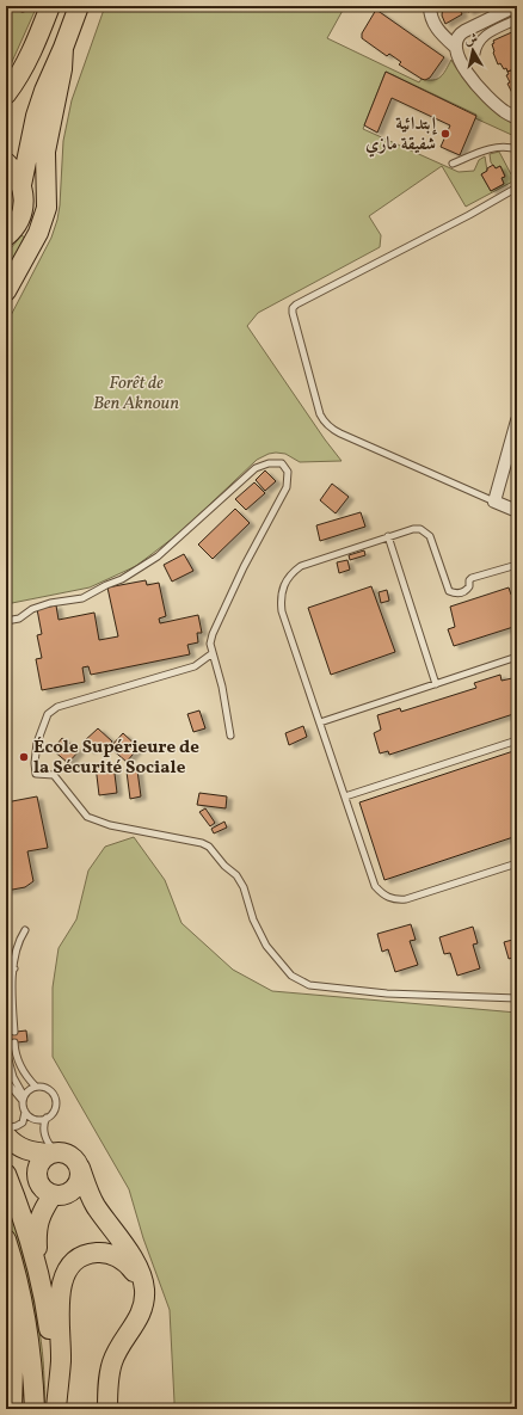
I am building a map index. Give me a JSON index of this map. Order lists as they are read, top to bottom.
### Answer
{
  "parks": ["Forêt de Ben Aknoun"],
  "places": ["إبتدائية شفيقة مازي", "École Supérieure de la Sécurité Sociale"],
  "north": "top"
}
